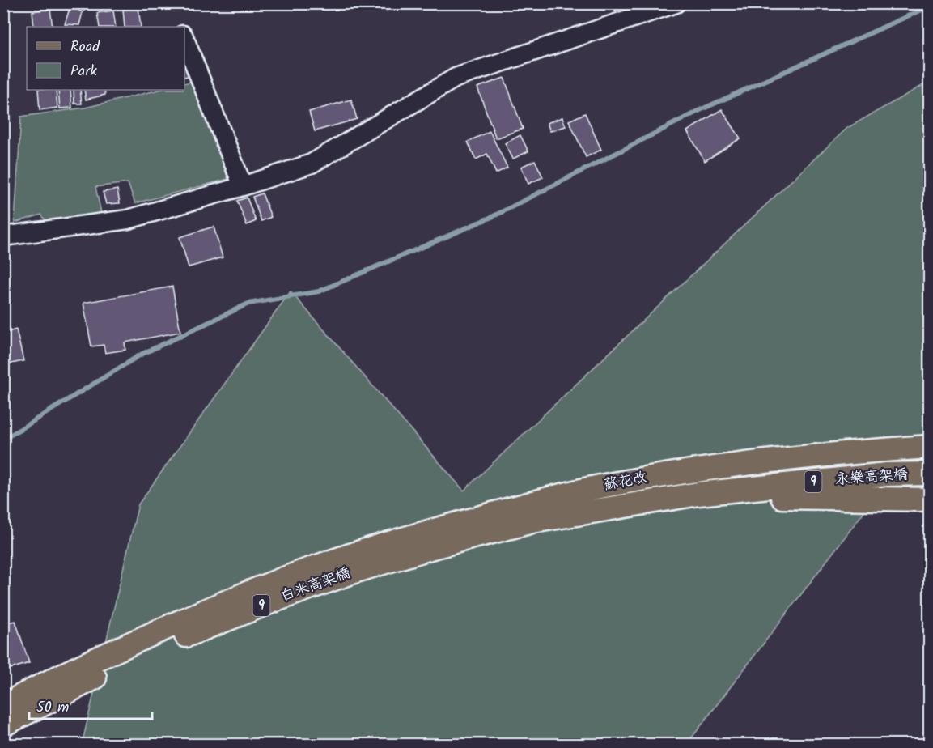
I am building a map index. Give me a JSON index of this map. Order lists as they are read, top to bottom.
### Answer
{
  "streets": {
    "main road": [
      "永樂高架橋",
      "蘇花改",
      "9",
      "白米高架橋"
    ]
  },
  "crossings": [
    ["永樂高架橋", "蘇花改"],
    ["蘇花改", "白米高架橋"]
  ],
  "legend": ["Road", "Park"],
  "scale_bar": "50 m"
}
